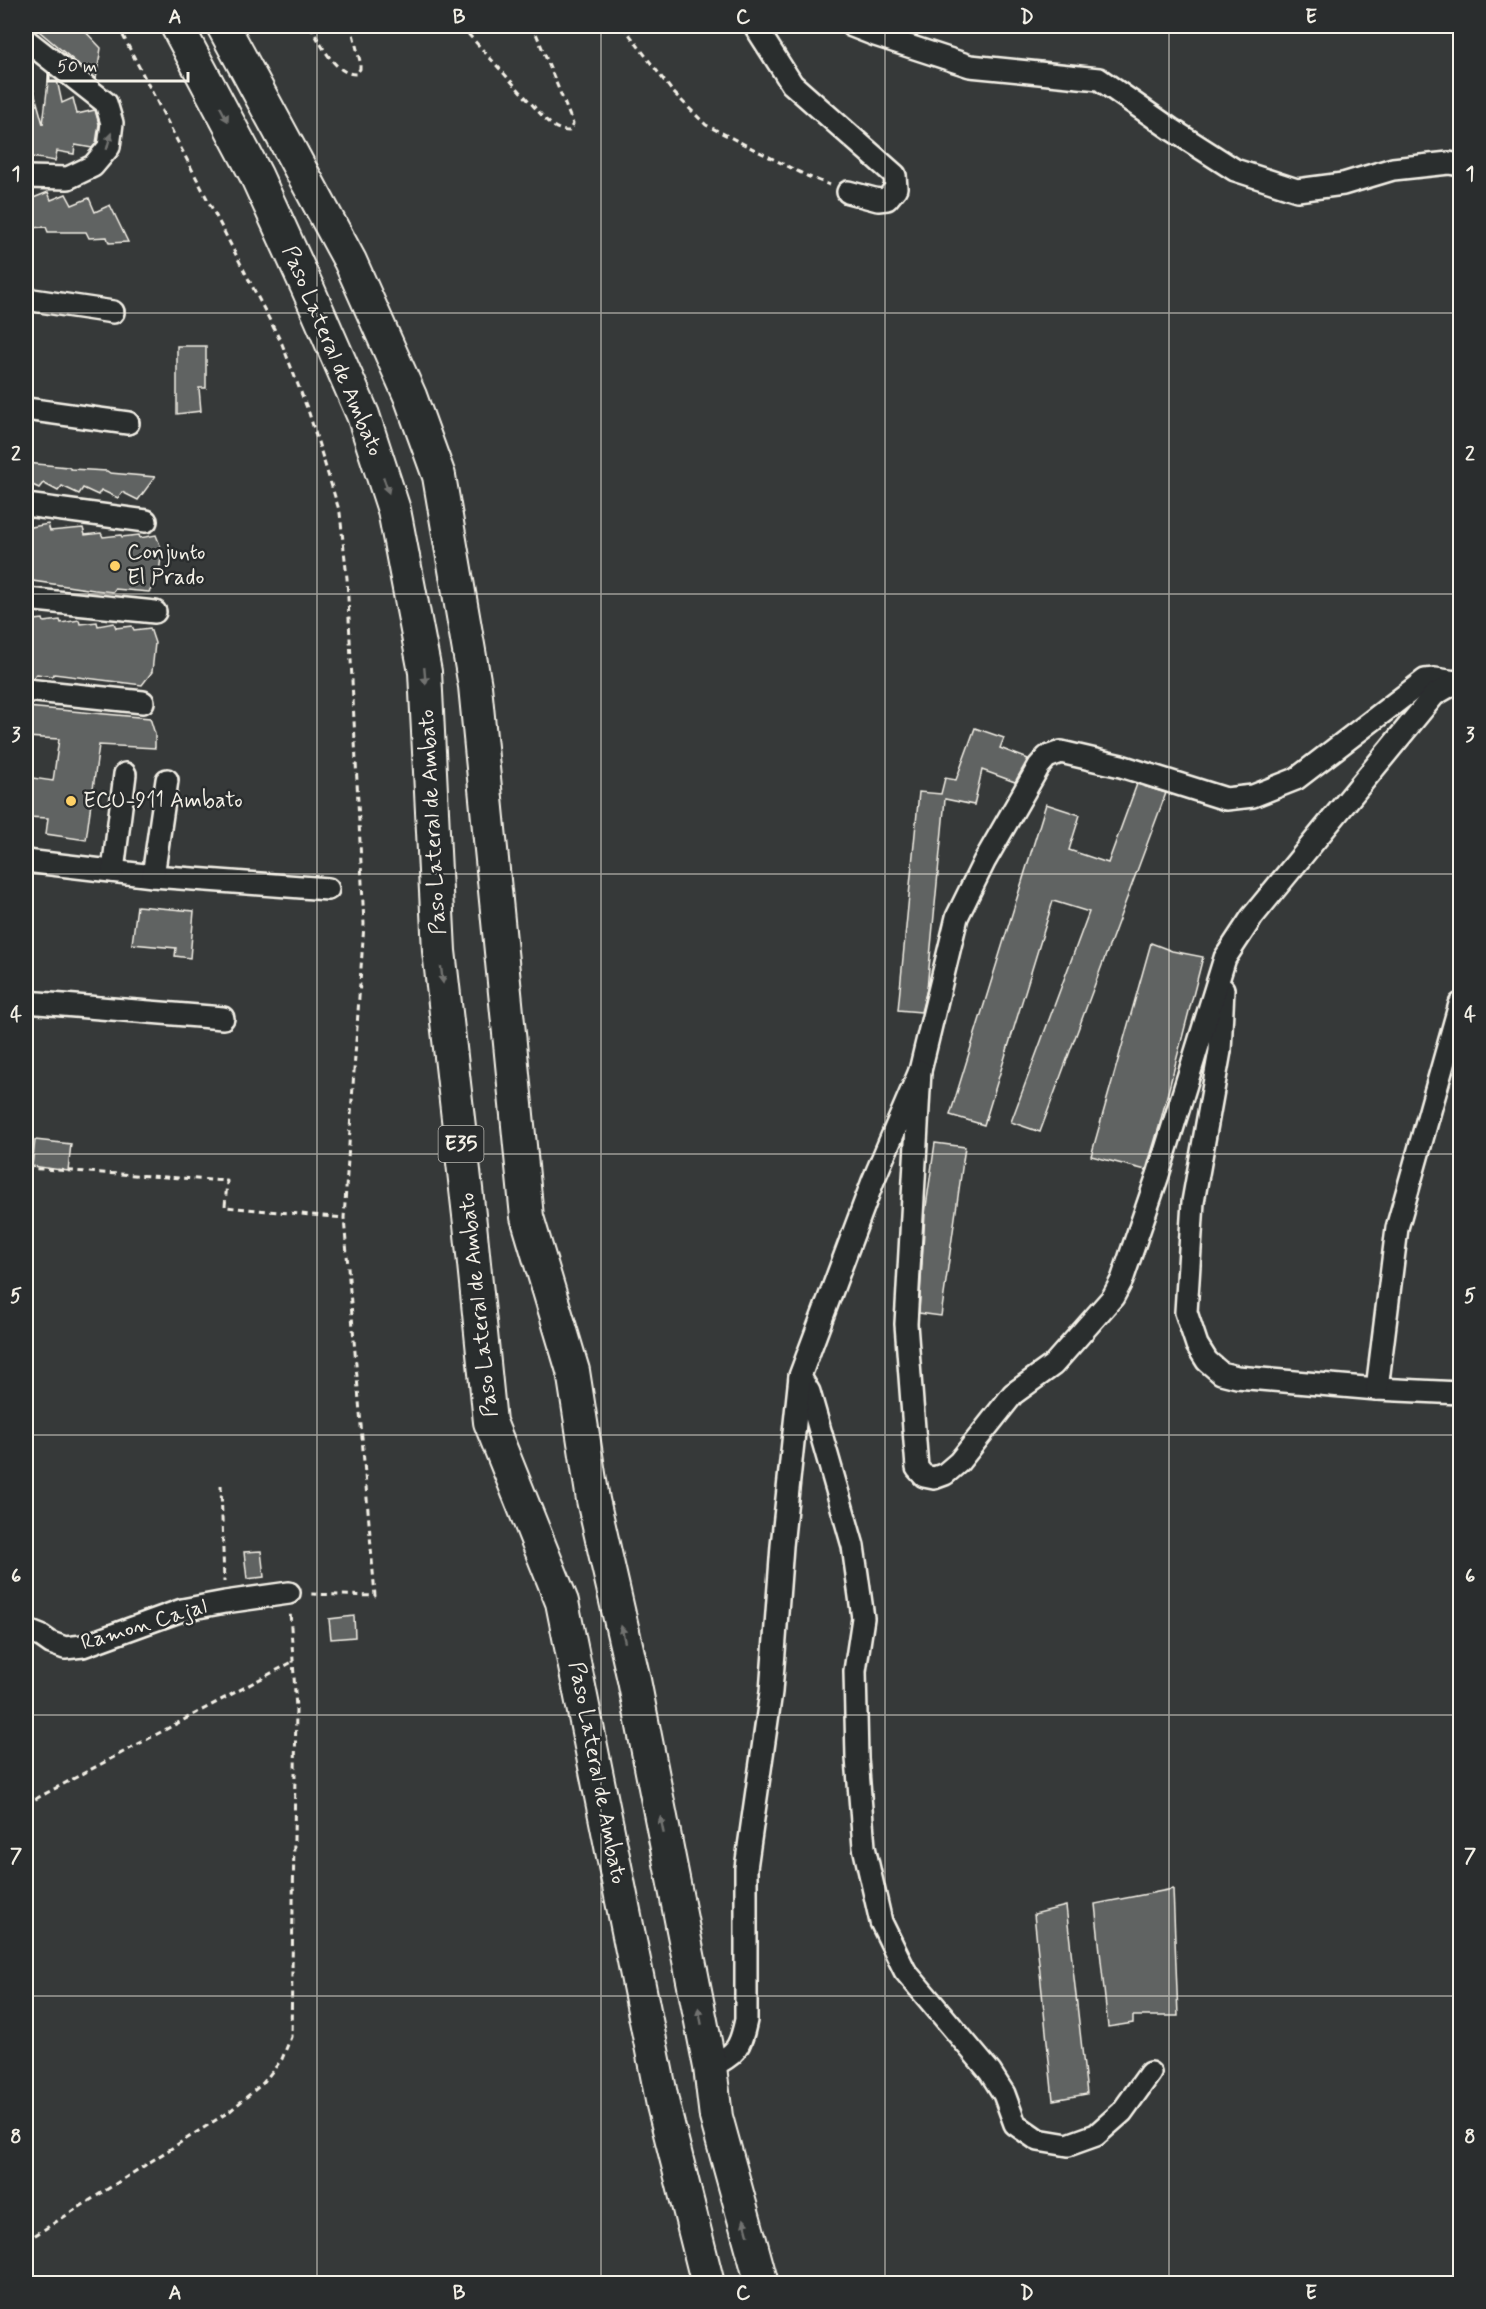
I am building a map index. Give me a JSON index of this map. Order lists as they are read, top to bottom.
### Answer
{
  "streets": {
    "highway": ["Paso Lateral de Ambato", "E35"],
    "street": ["Ramon Cajal"]
  },
  "places": ["Conjunto El Prado", "ECU-911 Ambato"],
  "scale_bar": "50 m",
  "grid": {
    "columns": [
      "A",
      "B",
      "C",
      "D",
      "E"
    ],
    "rows": [
      "1",
      "2",
      "3",
      "4",
      "5",
      "6",
      "7",
      "8"
    ]
  }
}
